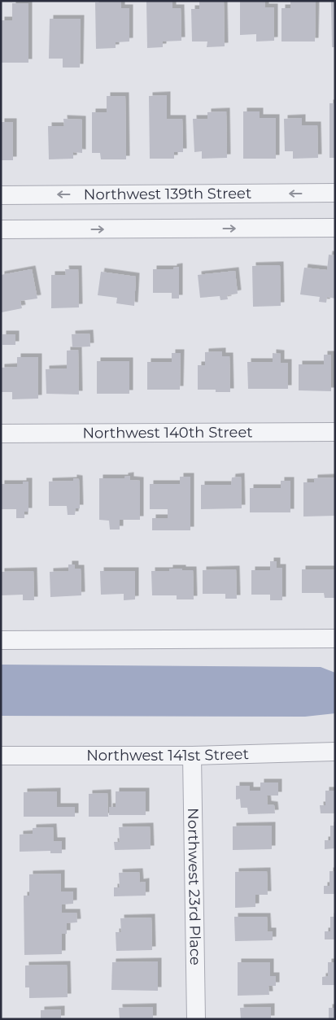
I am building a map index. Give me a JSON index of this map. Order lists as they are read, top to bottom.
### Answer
{
  "streets": {
    "street": [
      "Northwest 139th Street",
      "Northwest 140th Street",
      "Northwest 141st Street",
      "Northwest 23rd Place"
    ]
  },
  "crossings": [
    ["Northwest 141st Street", "Northwest 23rd Place"]
  ]
}
